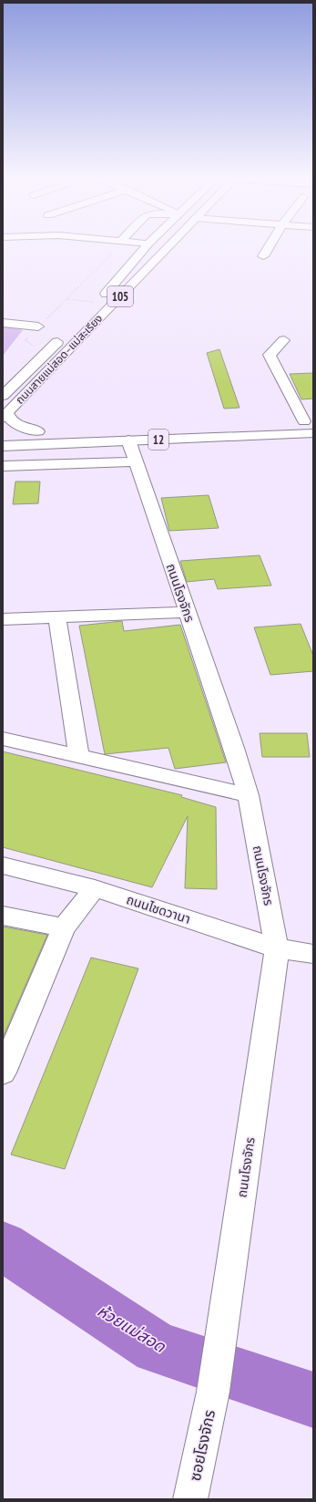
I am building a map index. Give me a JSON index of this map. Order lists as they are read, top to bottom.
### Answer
{
  "streets": {
    "street": [
      "105",
      "ถนนสายแม่สอด–แม่สะเรียง",
      "12",
      "ถนนโรงจักร",
      "ถนนไชดวานา",
      "ซอยโรงจักร"
    ]
  },
  "crossings": [
    ["12", "ถนนโรงจักร"],
    ["ถนนโรงจักร", "ถนนไชดวานา"],
    ["ถนนโรงจักร", "ซอยโรงจักร"]
  ],
  "water": ["ห้วยแม่สอด"]
}
